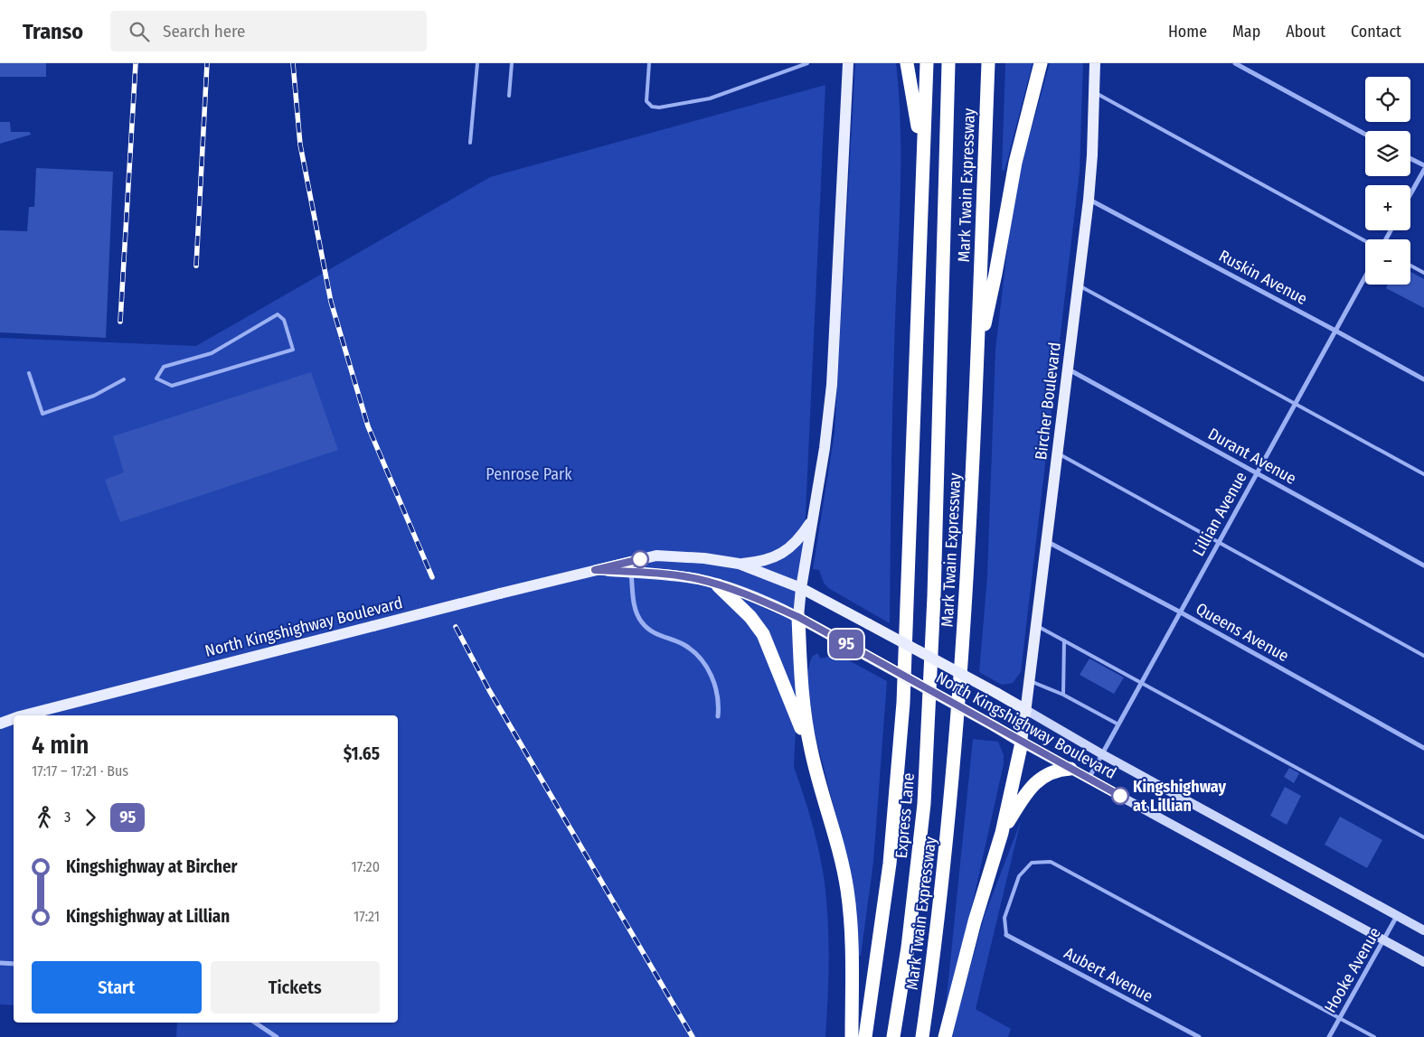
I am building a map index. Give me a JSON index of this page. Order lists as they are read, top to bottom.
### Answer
{
  "streets": {
    "highway": ["Mark Twain Expressway", "Express Lane"],
    "main road": ["Bircher Boulevard", "North Kingshighway Boulevard"],
    "street": [
      "Ruskin Avenue",
      "Durant Avenue",
      "Lillian Avenue",
      "Queens Avenue",
      "Hooke Avenue",
      "Aubert Avenue"
    ]
  },
  "crossings": [
    ["Ruskin Avenue", "Bircher Boulevard"],
    ["Ruskin Avenue", "Lillian Avenue"],
    ["Bircher Boulevard", "Durant Avenue"],
    ["Bircher Boulevard", "North Kingshighway Boulevard"],
    ["Bircher Boulevard", "Queens Avenue"],
    ["Durant Avenue", "Lillian Avenue"],
    ["Lillian Avenue", "North Kingshighway Boulevard"],
    ["Lillian Avenue", "Queens Avenue"],
    ["North Kingshighway Boulevard", "Hooke Avenue"]
  ],
  "parks": ["Penrose Park"],
  "places": ["Kingshighway at Lillian"],
  "lines": ["bus line 95"],
  "page": {
    "header": "Transo",
    "search": "Search here",
    "nav": [
      "Home",
      "Map",
      "About",
      "Contact"
    ],
    "on_map": "95",
    "map_buttons": ["+", "−"],
    "heading": ["4 min", "17:17 – 17:21 · Bus", "$1.65"],
    "legs": ["3", "95"],
    "list": [
      {
        "name": "Kingshighway at Bircher",
        "value": "17:20"
      },
      {
        "name": "Kingshighway at Lillian",
        "value": "17:21"
      }
    ],
    "buttons": ["Start", "Tickets"]
  }
}
